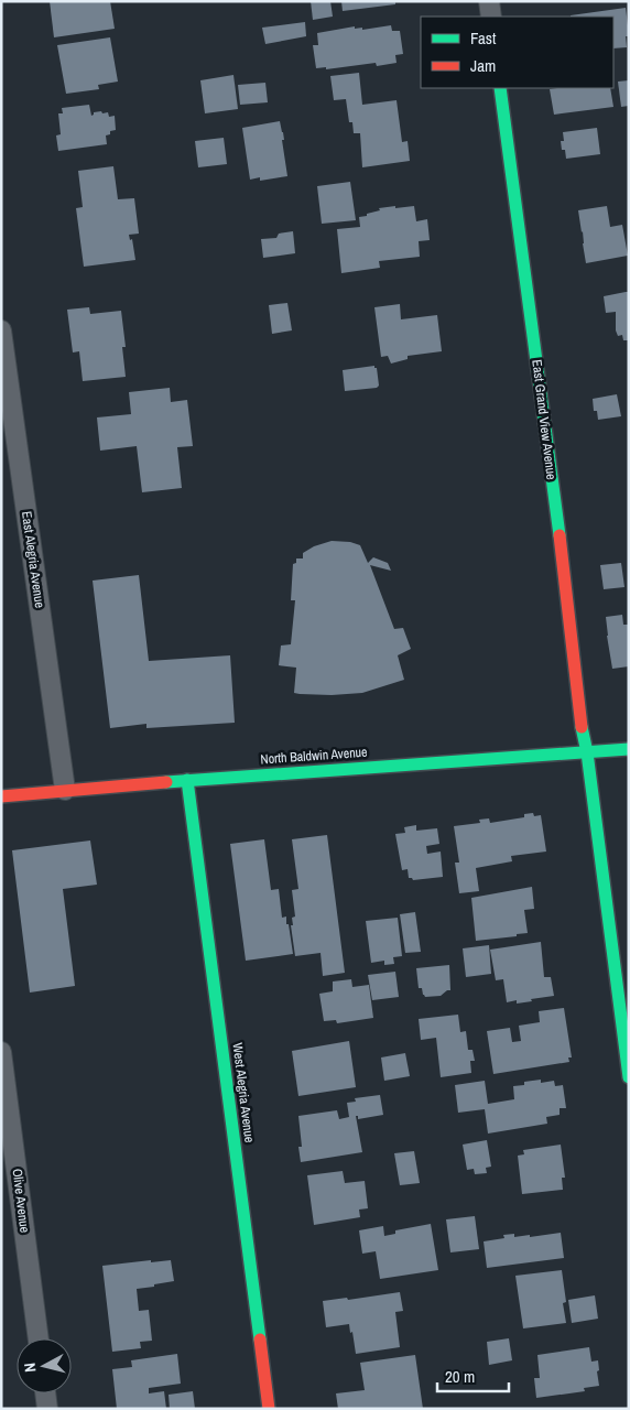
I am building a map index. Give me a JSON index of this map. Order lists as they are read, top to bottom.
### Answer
{
  "streets": {
    "street": [
      "East Grand View Avenue",
      "East Alegria Avenue",
      "North Baldwin Avenue",
      "West Alegria Avenue",
      "Olive Avenue"
    ]
  },
  "crossings": [
    ["East Grand View Avenue", "North Baldwin Avenue"],
    ["East Alegria Avenue", "North Baldwin Avenue"],
    ["North Baldwin Avenue", "West Alegria Avenue"]
  ],
  "legend": ["Fast", "Jam"],
  "scale_bar": "20 m",
  "north": "left"
}
